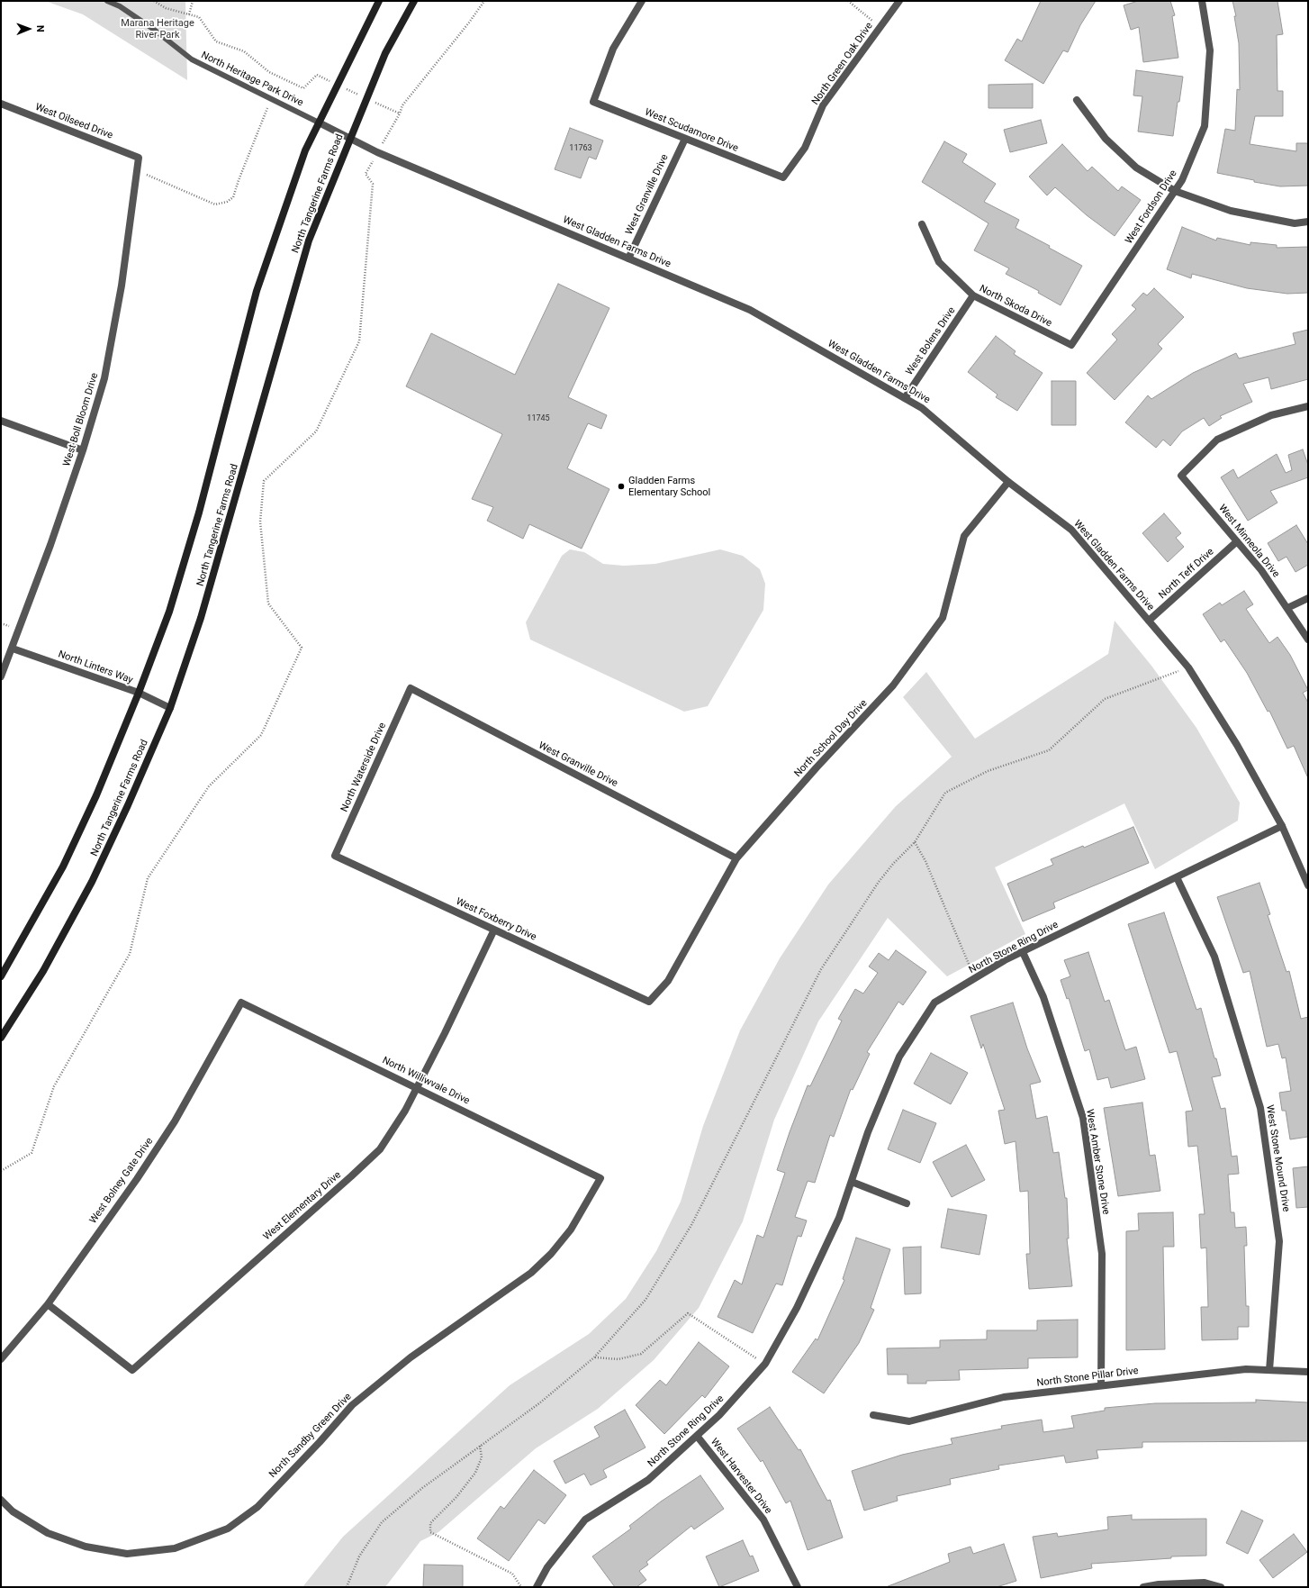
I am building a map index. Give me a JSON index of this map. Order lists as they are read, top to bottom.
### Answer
{
  "streets": {
    "main road": ["North Tangerine Farms Road"],
    "street": [
      "North Green Oak Drive",
      "West Oilseed Drive",
      "West Scudamore Drive",
      "West Granville Drive",
      "West Fordson Drive",
      "West Gladden Farms Drive",
      "North Skoda Drive",
      "West Bolens Drive",
      "West Boll Bloom Drive",
      "West Minneola Drive",
      "North Teff Drive",
      "North Linters Way",
      "North School Day Drive",
      "North Waterside Drive",
      "West Foxberry Drive",
      "North Stone Ring Drive",
      "North Williwvale Drive",
      "West Stone Mound Drive",
      "West Amber Stone Drive",
      "West Bolney Gate Drive",
      "West Elementary Drive",
      "North Stone Pillar Drive",
      "North Sandby Green Drive",
      "West Harvester Drive"
    ],
    "lane": ["North Heritage Park Drive"]
  },
  "crossings": [
    ["North Green Oak Drive", "West Scudamore Drive"],
    ["North Heritage Park Drive", "West Gladden Farms Drive"],
    ["West Oilseed Drive", "West Boll Bloom Drive"],
    ["West Scudamore Drive", "West Granville Drive"],
    ["North Tangerine Farms Road", "West Gladden Farms Drive"],
    ["North Tangerine Farms Road", "North Linters Way"],
    ["West Granville Drive", "West Gladden Farms Drive"],
    ["West Granville Drive", "North School Day Drive"],
    ["West Granville Drive", "North Waterside Drive"],
    ["West Fordson Drive", "North Skoda Drive"],
    ["West Gladden Farms Drive", "West Bolens Drive"],
    ["West Gladden Farms Drive", "North Teff Drive"],
    ["West Gladden Farms Drive", "North School Day Drive"],
    ["West Gladden Farms Drive", "North Stone Ring Drive"],
    ["North Skoda Drive", "West Bolens Drive"],
    ["West Boll Bloom Drive", "North Linters Way"],
    ["West Minneola Drive", "North Teff Drive"],
    ["North School Day Drive", "West Foxberry Drive"],
    ["North Waterside Drive", "West Foxberry Drive"],
    ["West Foxberry Drive", "West Elementary Drive"],
    ["North Stone Ring Drive", "West Stone Mound Drive"],
    ["North Stone Ring Drive", "West Amber Stone Drive"],
    ["North Stone Ring Drive", "West Harvester Drive"],
    ["North Williwvale Drive", "West Bolney Gate Drive"],
    ["North Williwvale Drive", "West Elementary Drive"],
    ["North Williwvale Drive", "North Sandby Green Drive"],
    ["West Stone Mound Drive", "North Stone Pillar Drive"],
    ["West Amber Stone Drive", "North Stone Pillar Drive"],
    ["West Bolney Gate Drive", "West Elementary Drive"]
  ],
  "parks": ["Marana Heritage River Park"],
  "places": ["Gladden Farms Elementary School"],
  "house_numbers": ["11763", "11745"],
  "north": "right"
}
